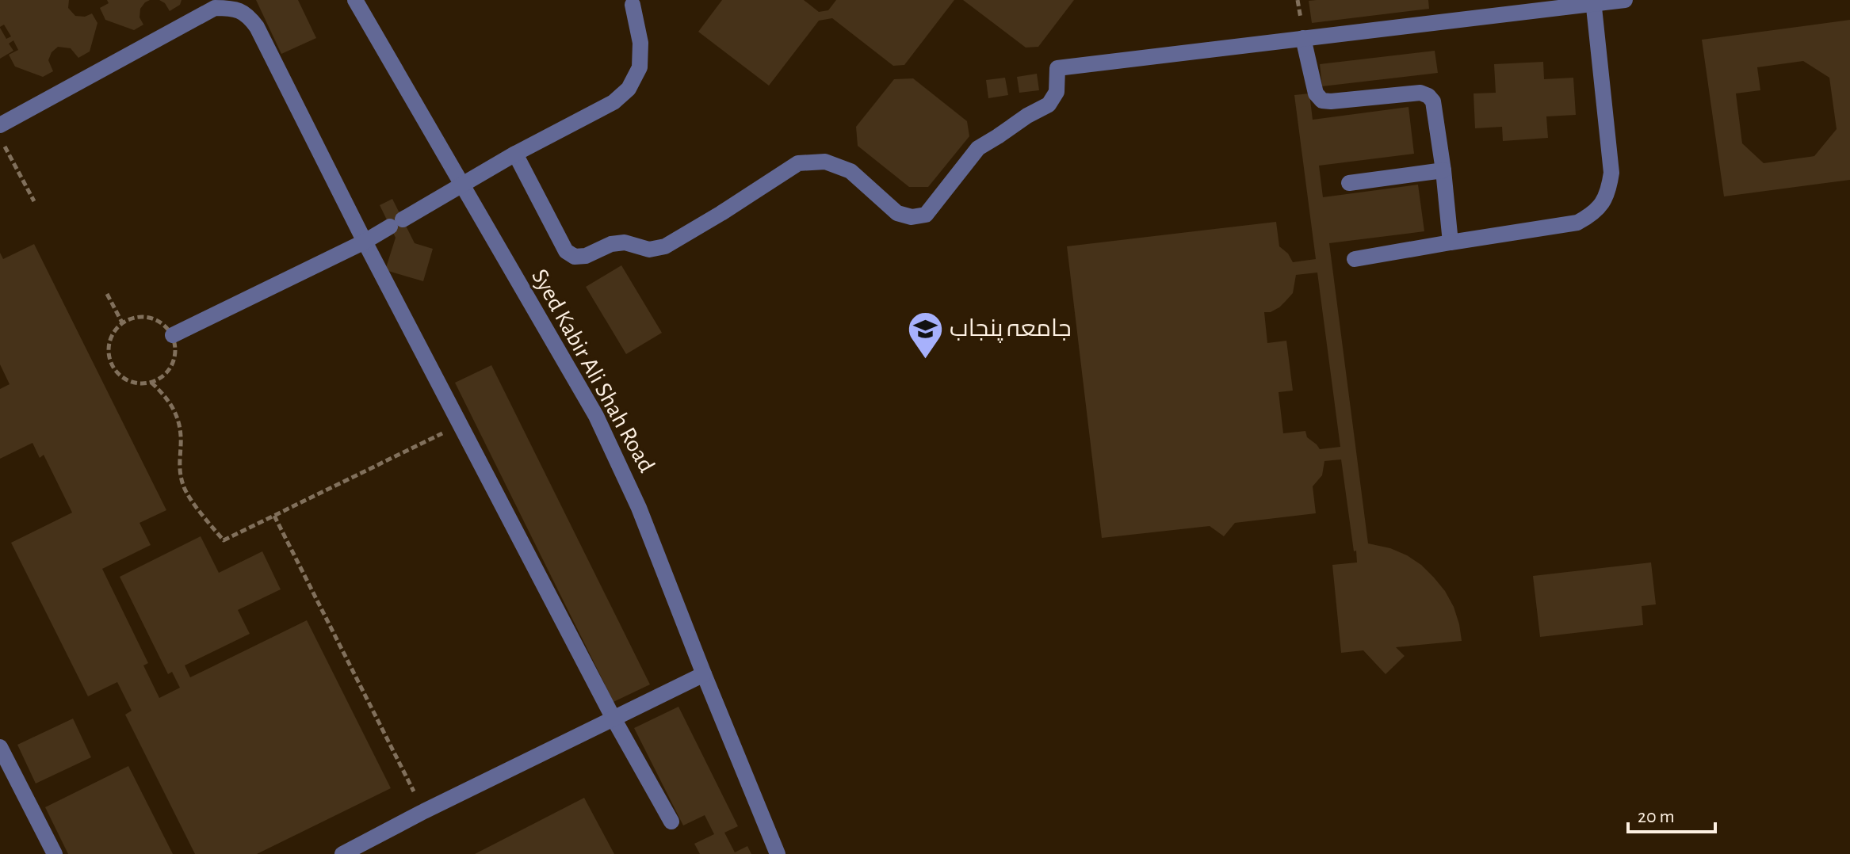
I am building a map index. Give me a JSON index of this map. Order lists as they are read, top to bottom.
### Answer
{
  "streets": {
    "street": ["Syed Kabir Ali Shah Road"]
  },
  "places": {
    "school or university": ["جامعہ پنجاب"]
  },
  "scale_bar": "20 m"
}
